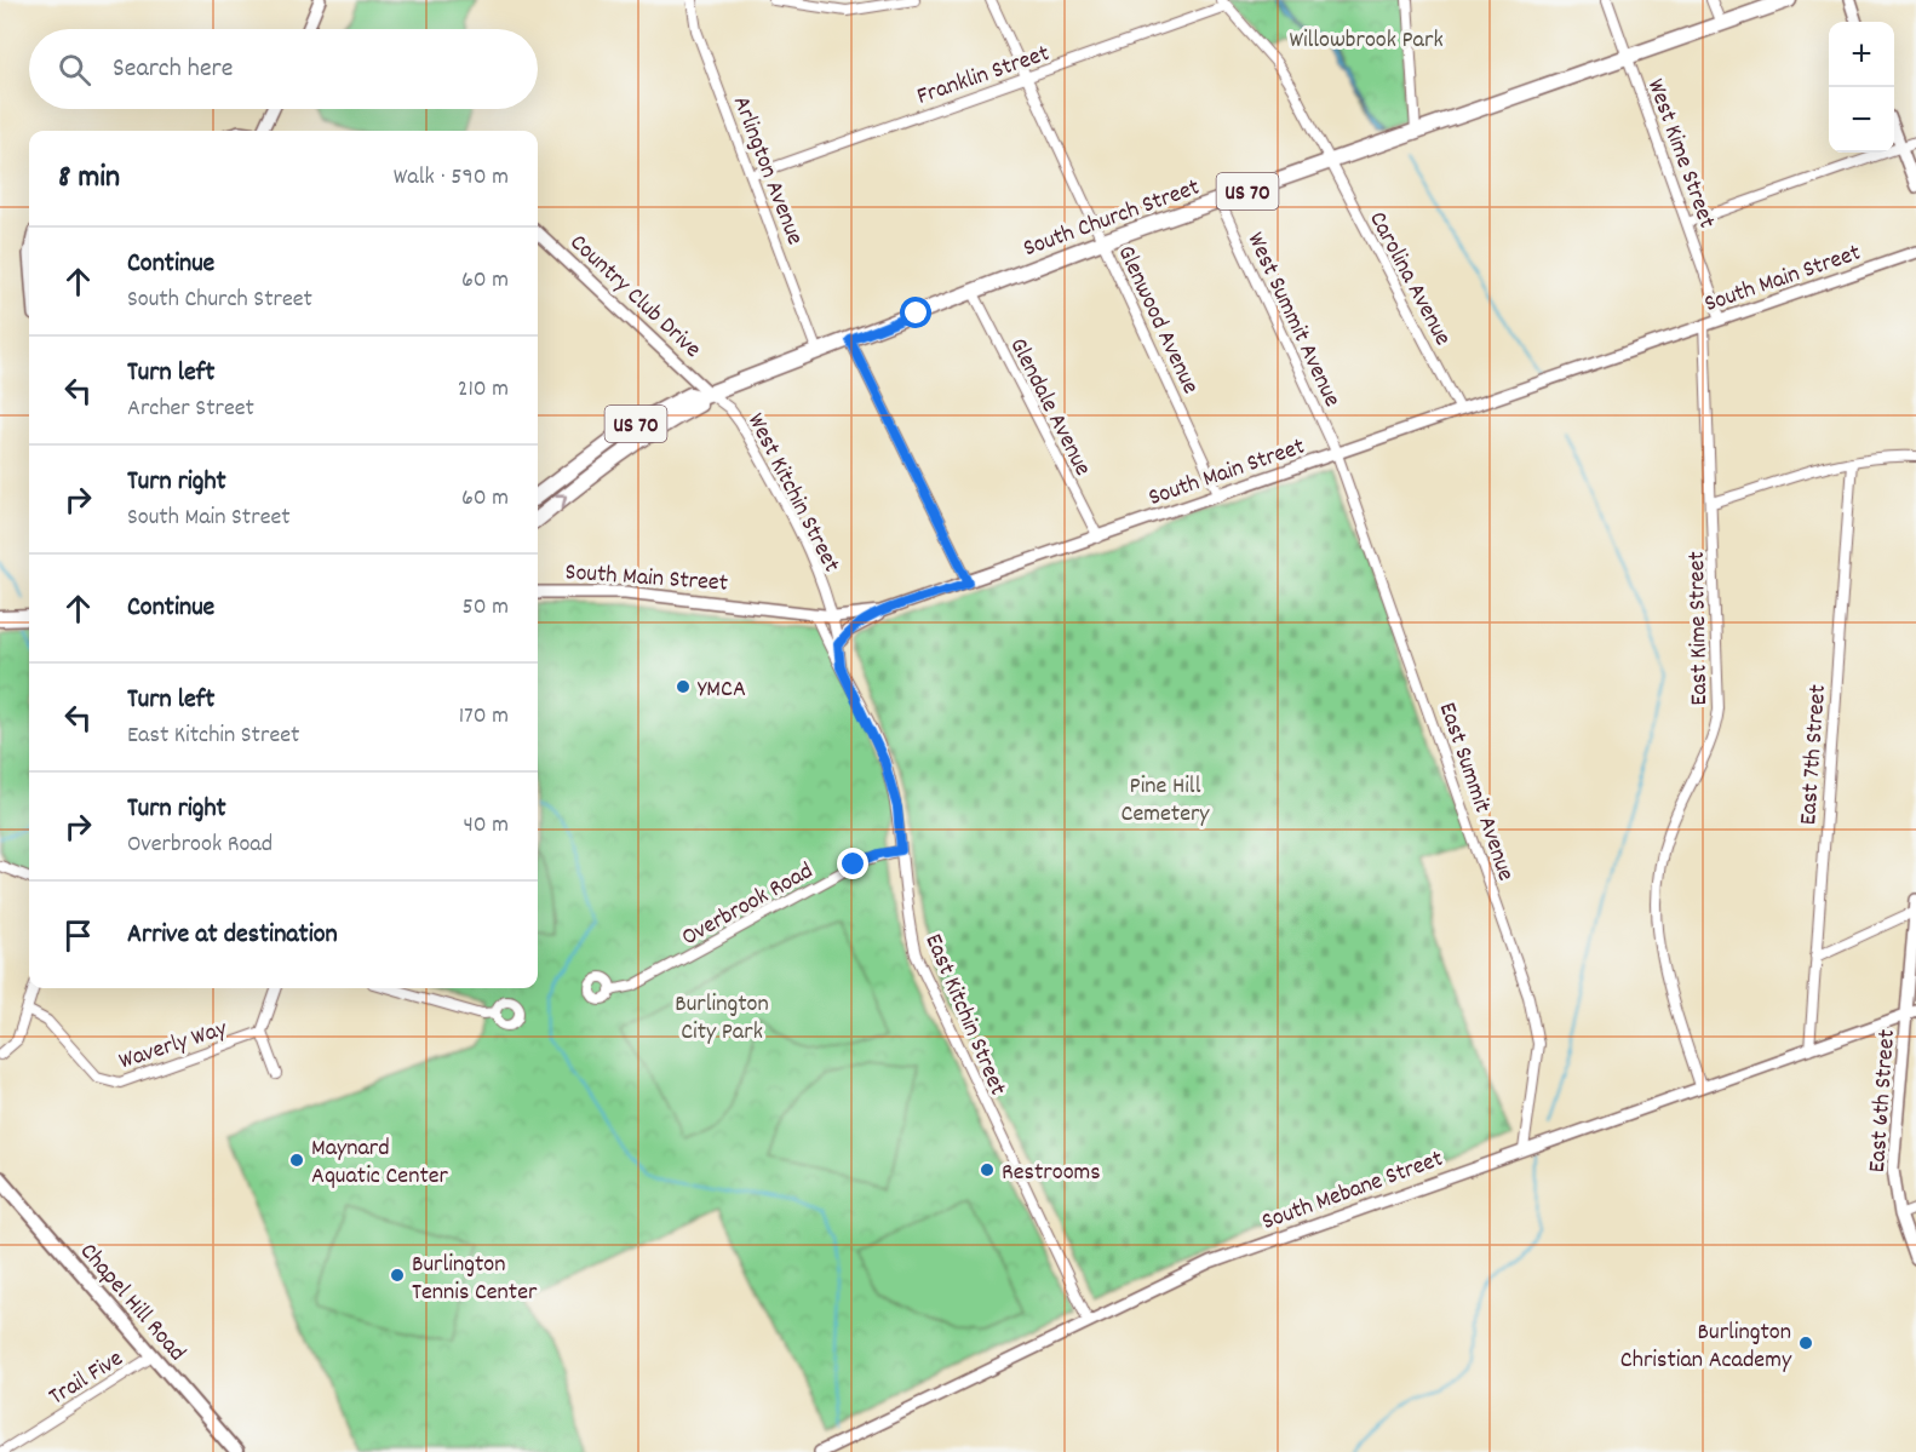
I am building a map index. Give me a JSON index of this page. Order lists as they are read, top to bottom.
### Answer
{
  "streets": {
    "main road": ["US 70", "South Church Street", "Chapel Hill Road"],
    "street": [
      "Franklin Street",
      "West Kime Street",
      "Arlington Avenue",
      "South Main Street",
      "Carolina Avenue",
      "Country Club Drive",
      "Glenwood Avenue",
      "West Summit Avenue",
      "Glendale Avenue",
      "West Kitchin Street",
      "East Kime Street",
      "East 7th Street",
      "East Summit Avenue",
      "Overbrook Road",
      "East Kitchin Street",
      "Waverly Way",
      "East 6th Street",
      "South Mebane Street",
      "Trail Five"
    ]
  },
  "crossings": [
    ["Franklin Street", "Arlington Avenue"],
    ["Franklin Street", "Carolina Avenue"],
    ["Franklin Street", "Glenwood Avenue"],
    ["West Kime Street", "South Church Street"],
    ["West Kime Street", "South Main Street"],
    ["Arlington Avenue", "South Church Street"],
    ["South Church Street", "Carolina Avenue"],
    ["South Church Street", "Country Club Drive"],
    ["South Church Street", "Glenwood Avenue"],
    ["South Church Street", "West Summit Avenue"],
    ["South Church Street", "Glendale Avenue"],
    ["South Church Street", "West Kitchin Street"],
    ["South Main Street", "Carolina Avenue"],
    ["South Main Street", "Glenwood Avenue"],
    ["South Main Street", "West Summit Avenue"],
    ["South Main Street", "Glendale Avenue"],
    ["South Main Street", "West Kitchin Street"],
    ["South Main Street", "East Kime Street"],
    ["South Main Street", "East Summit Avenue"],
    ["South Main Street", "East Kitchin Street"],
    ["Country Club Drive", "West Kitchin Street"],
    ["West Summit Avenue", "East Summit Avenue"],
    ["West Kitchin Street", "East Kitchin Street"],
    ["East Kime Street", "South Mebane Street"],
    ["East 7th Street", "South Mebane Street"],
    ["East Summit Avenue", "South Mebane Street"],
    ["Overbrook Road", "East Kitchin Street"],
    ["East Kitchin Street", "South Mebane Street"],
    ["East 6th Street", "South Mebane Street"],
    ["Chapel Hill Road", "Trail Five"]
  ],
  "parks": ["Willowbrook Park", "Pine Hill Cemetery", "Burlington City Park"],
  "places": [
    "YMCA",
    "Maynard Aquatic Center",
    "Restrooms",
    "Burlington Tennis Center",
    "Burlington Christian Academy"
  ],
  "page": {
    "map_buttons": ["+", "−"],
    "search": "Search here",
    "heading": ["8 min", "Walk · 590 m"],
    "list": [
      ["Continue", "South Church Street", "60 m"],
      ["Turn left", "Archer Street", "210 m"],
      ["Turn right", "South Main Street", "60 m"],
      ["Continue", "50 m"],
      ["Turn left", "East Kitchin Street", "170 m"],
      ["Turn right", "Overbrook Road", "40 m"],
      "Arrive at destination"
    ]
  }
}
